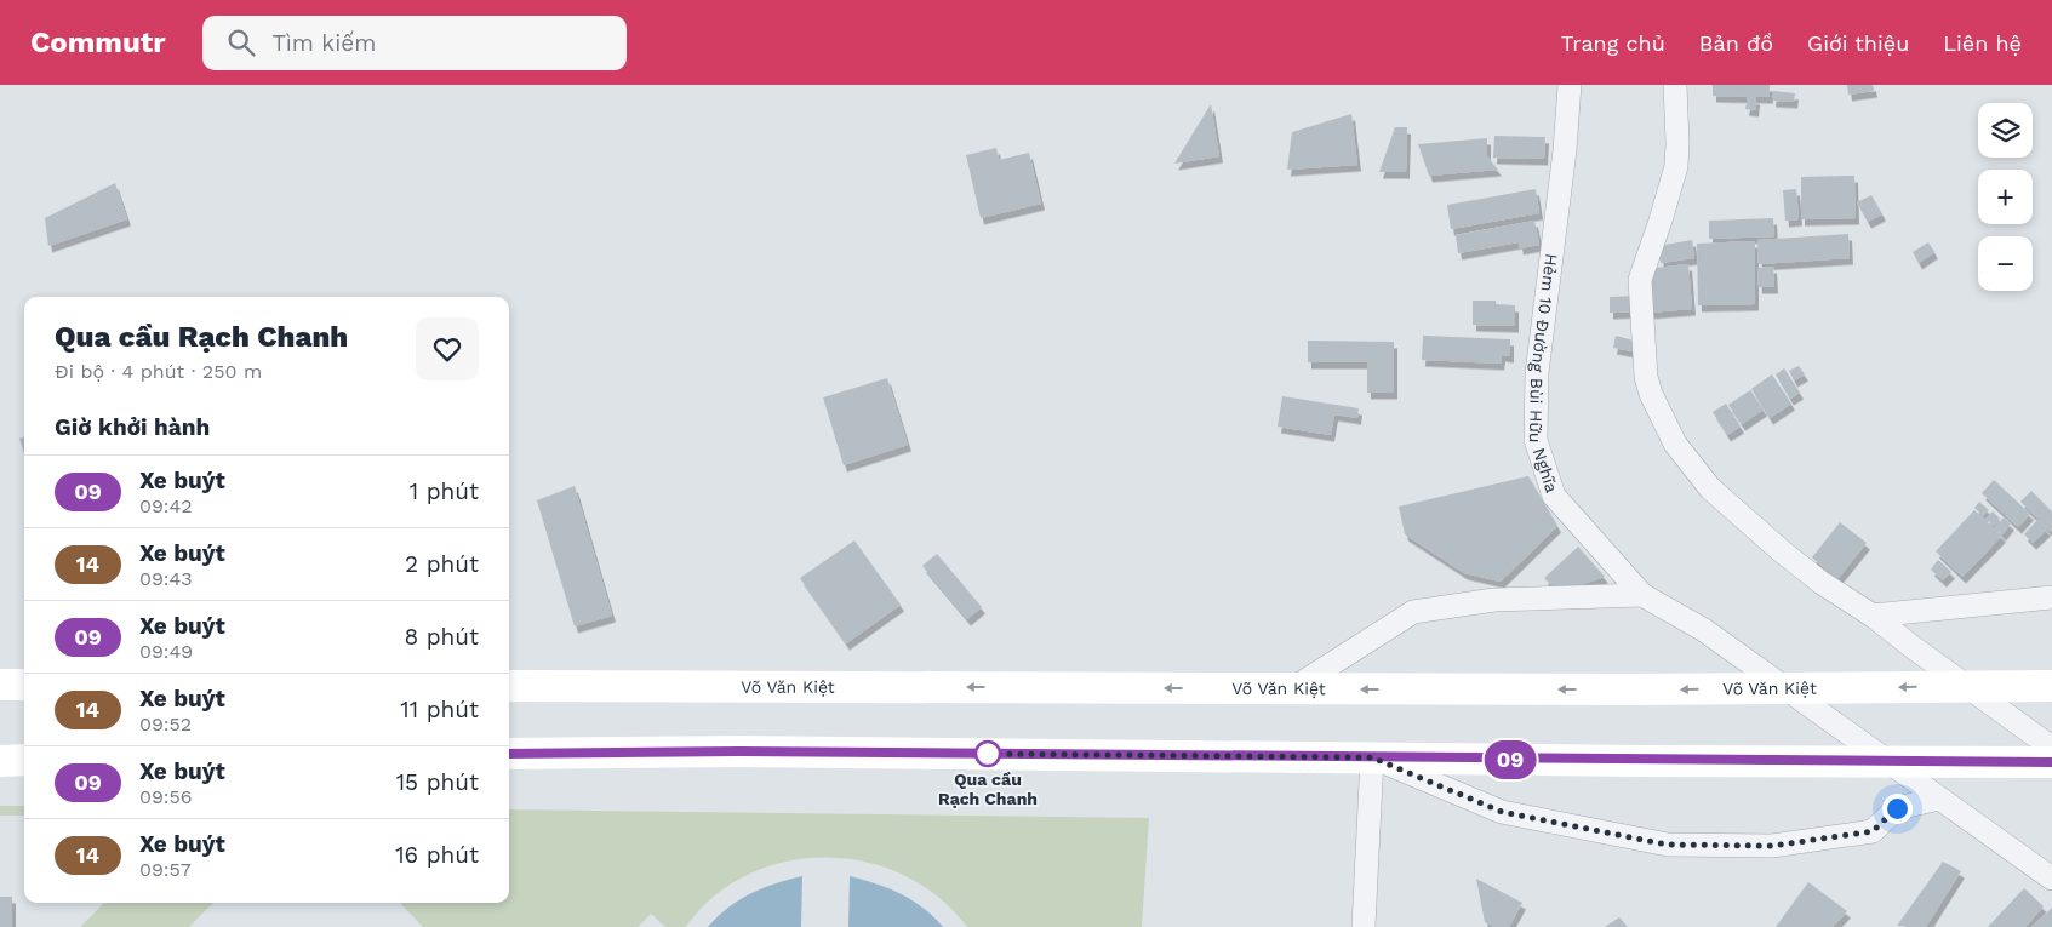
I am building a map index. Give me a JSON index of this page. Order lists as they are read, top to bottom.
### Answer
{
  "streets": {
    "main road": ["Võ Văn Kiệt"],
    "street": ["Hẻm 10 Đường Bùi Hữu Nghĩa"]
  },
  "places": ["Qua cầu Rạch Chanh"],
  "lines": ["bus line 09"],
  "page": {
    "header": "Commutr",
    "search": "Tìm kiếm",
    "nav": [
      "Trang chủ",
      "Bản đồ",
      "Giới thiệu",
      "Liên hệ"
    ],
    "on_map": "09",
    "map_buttons": ["+", "−"],
    "heading": [
      ["Qua cầu Rạch Chanh", "Đi bộ · 4 phút · 250 m"],
      "Giờ khởi hành"
    ],
    "list": [
      {
        "mark": "09",
        "name": "Xe buýt",
        "note": "09:42",
        "value": "1 phút"
      },
      {
        "mark": "14",
        "name": "Xe buýt",
        "note": "09:43",
        "value": "2 phút"
      },
      {
        "mark": "09",
        "name": "Xe buýt",
        "note": "09:49",
        "value": "8 phút"
      },
      {
        "mark": "14",
        "name": "Xe buýt",
        "note": "09:52",
        "value": "11 phút"
      },
      {
        "mark": "09",
        "name": "Xe buýt",
        "note": "09:56",
        "value": "15 phút"
      },
      {
        "mark": "14",
        "name": "Xe buýt",
        "note": "09:57",
        "value": "16 phút"
      }
    ]
  }
}
